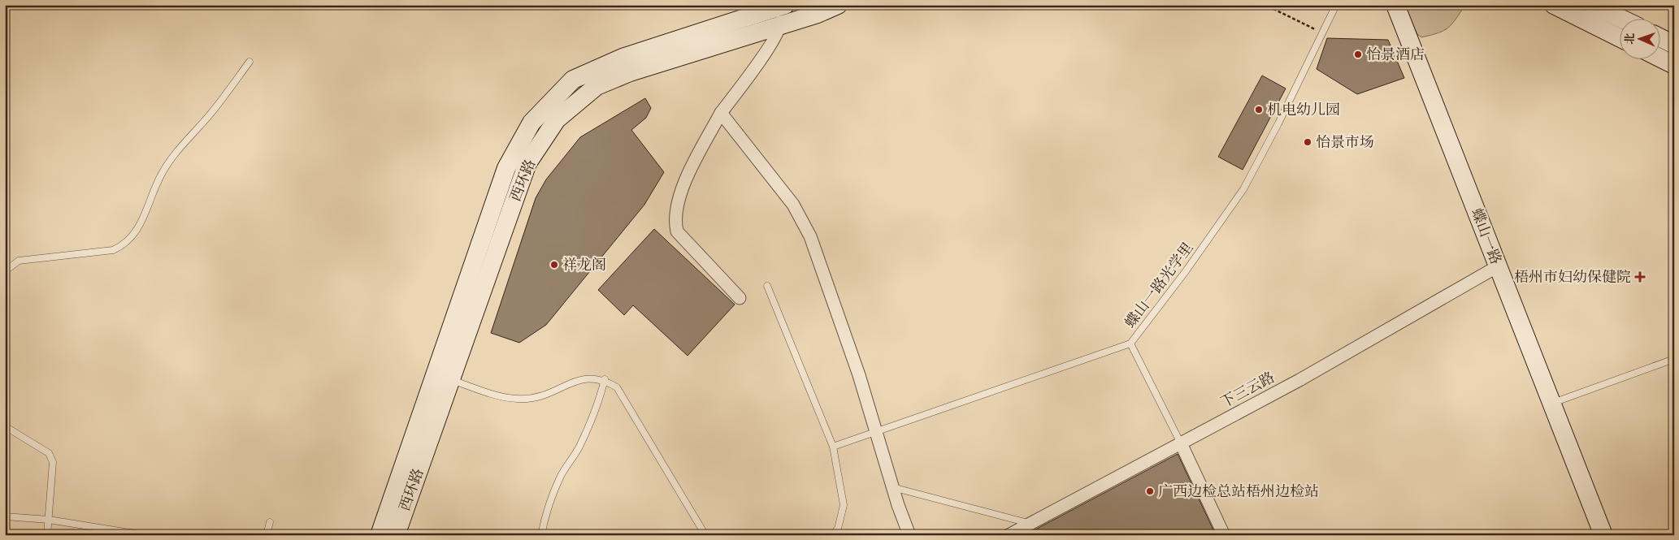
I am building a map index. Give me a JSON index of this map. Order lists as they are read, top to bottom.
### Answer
{
  "streets": {
    "main road": ["西环路", "蝶山一路"],
    "street": ["下三云路"],
    "lane": ["蝶山一路光学里"]
  },
  "crossings": [
    ["蝶山一路", "下三云路"]
  ],
  "places": {
    "other": [
      "怡景酒店",
      "机电幼儿园",
      "怡景市场",
      "祥龙阁",
      "广西边检总站梧州边检站"
    ],
    "health": ["梧州市妇幼保健院"]
  },
  "north": "left"
}
